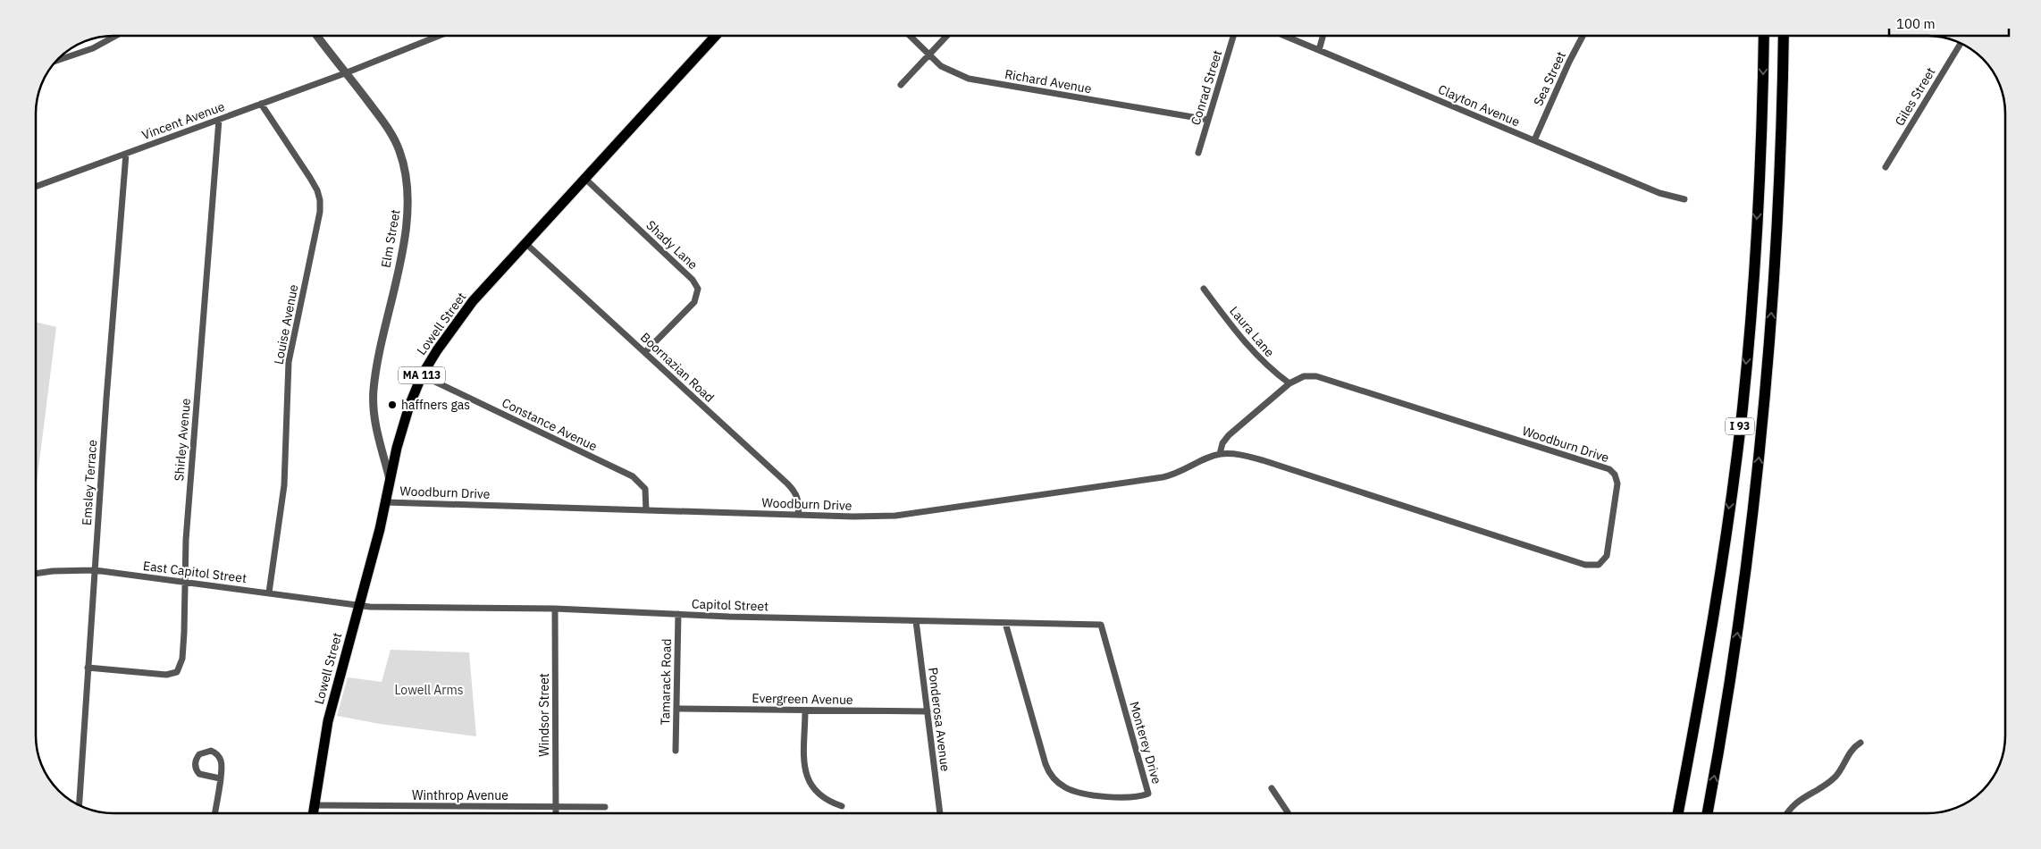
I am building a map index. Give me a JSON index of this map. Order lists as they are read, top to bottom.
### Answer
{
  "streets": {
    "highway": ["I 93"],
    "main road": ["Lowell Street", "MA 113"],
    "street": [
      "Sea Street",
      "Richard Avenue",
      "Conrad Street",
      "Giles Street",
      "Clayton Avenue",
      "Vincent Avenue",
      "Elm Street",
      "Shady Lane",
      "Louise Avenue",
      "Laura Lane",
      "Boornazian Road",
      "Constance Avenue",
      "Shirley Avenue",
      "Woodburn Drive",
      "Emsley Terrace",
      "East Capitol Street",
      "Capitol Street",
      "Tamarack Road",
      "Evergreen Avenue",
      "Windsor Street",
      "Ponderosa Avenue",
      "Monterey Drive",
      "Winthrop Avenue"
    ]
  },
  "crossings": [
    ["Sea Street", "Clayton Avenue"],
    ["Richard Avenue", "Conrad Street"],
    ["Vincent Avenue", "Elm Street"],
    ["Vincent Avenue", "Louise Avenue"],
    ["Vincent Avenue", "Shirley Avenue"],
    ["Vincent Avenue", "Emsley Terrace"],
    ["Elm Street", "Lowell Street"],
    ["Shady Lane", "Lowell Street"],
    ["Shady Lane", "Boornazian Road"],
    ["Lowell Street", "Boornazian Road"],
    ["Lowell Street", "Constance Avenue"],
    ["Lowell Street", "Woodburn Drive"],
    ["Lowell Street", "East Capitol Street"],
    ["Lowell Street", "Capitol Street"],
    ["Lowell Street", "Winthrop Avenue"],
    ["Louise Avenue", "East Capitol Street"],
    ["Laura Lane", "Woodburn Drive"],
    ["Boornazian Road", "Woodburn Drive"],
    ["Constance Avenue", "Woodburn Drive"],
    ["Shirley Avenue", "Emsley Terrace"],
    ["Shirley Avenue", "East Capitol Street"],
    ["Emsley Terrace", "East Capitol Street"],
    ["East Capitol Street", "Capitol Street"],
    ["Capitol Street", "Tamarack Road"],
    ["Capitol Street", "Windsor Street"],
    ["Capitol Street", "Ponderosa Avenue"],
    ["Capitol Street", "Monterey Drive"],
    ["Tamarack Road", "Evergreen Avenue"],
    ["Evergreen Avenue", "Ponderosa Avenue"],
    ["Windsor Street", "Winthrop Avenue"]
  ],
  "parks": ["Lowell Arms"],
  "places": ["haffners gas"],
  "scale_bar": "100 m"
}
